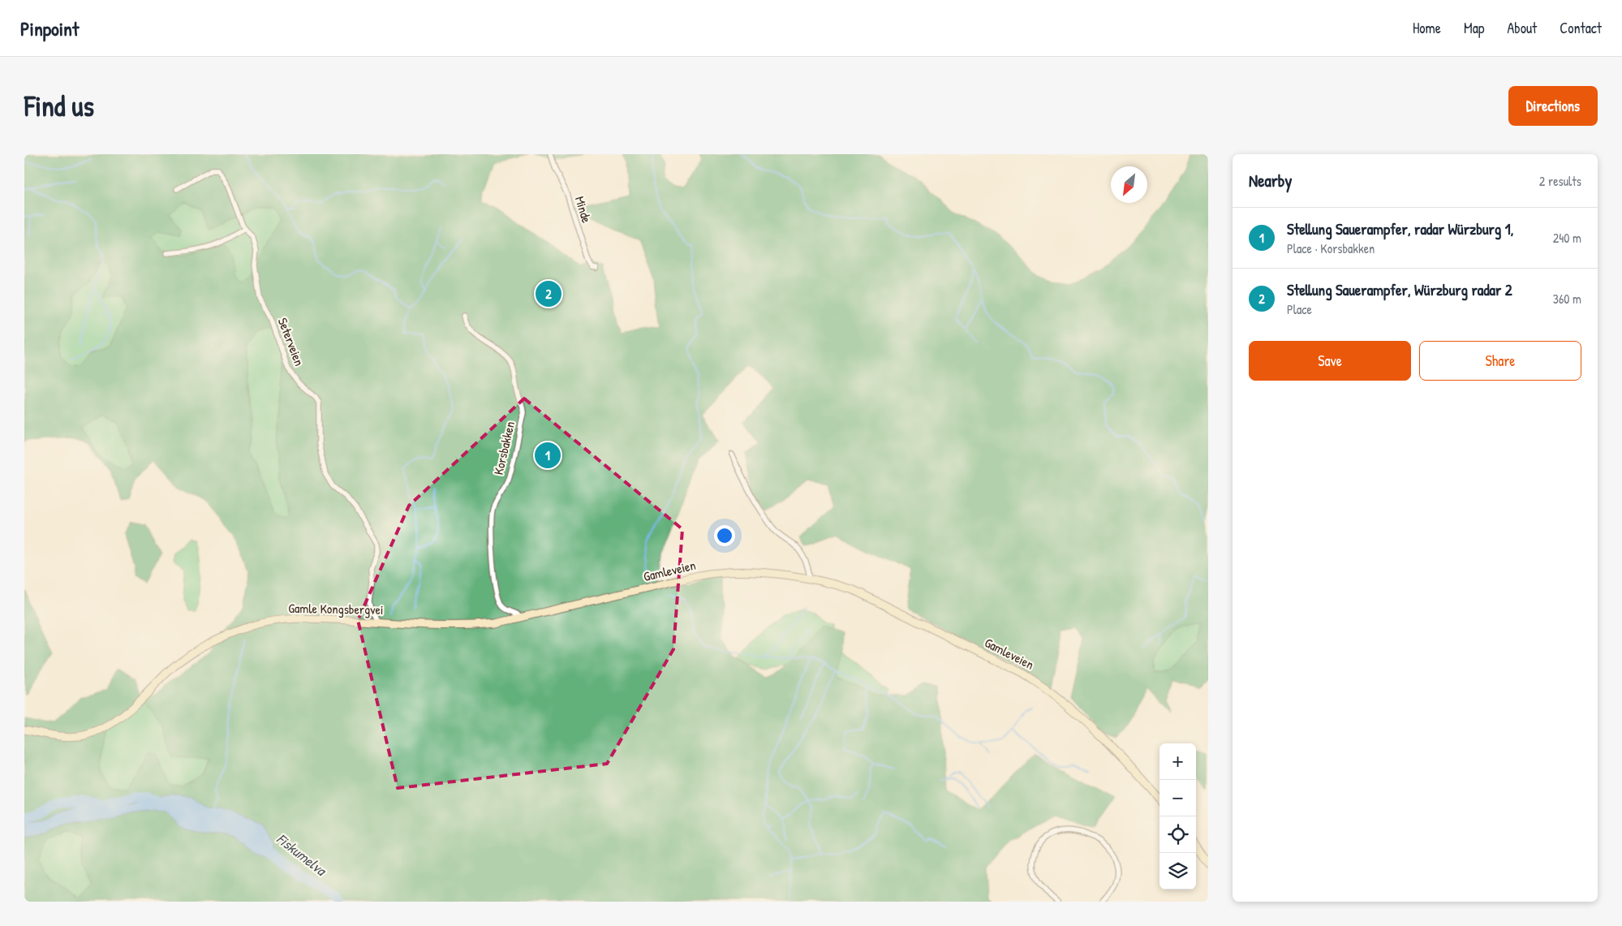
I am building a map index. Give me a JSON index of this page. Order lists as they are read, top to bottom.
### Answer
{
  "streets": {
    "main road": ["Gamleveien", "Gamle Kongsbergvei"],
    "street": ["Minde", "Seterveien", "Korsbakken"]
  },
  "crossings": [
    ["Seterveien", "Gamle Kongsbergvei"],
    ["Korsbakken", "Gamle Kongsbergvei"],
    ["Gamleveien", "Gamle Kongsbergvei"]
  ],
  "water": ["Fiskumelva"],
  "north": "bottom left",
  "page": {
    "header": "Pinpoint",
    "nav": [
      "Home",
      "Map",
      "About",
      "Contact"
    ],
    "buttons": [
      "Directions",
      ["Save", "Share"]
    ],
    "title": "Find us",
    "heading": ["Nearby", "2 results"],
    "list": [
      {
        "mark": "1",
        "name": "Stellung Sauerampfer, radar Würzburg 1,",
        "note": "Place · Korsbakken",
        "value": "240 m"
      },
      {
        "mark": "2",
        "name": "Stellung Sauerampfer, Würzburg radar 2",
        "note": "Place",
        "value": "360 m"
      }
    ],
    "pins": ["2", "1"],
    "map_buttons": ["+", "−"]
  }
}
